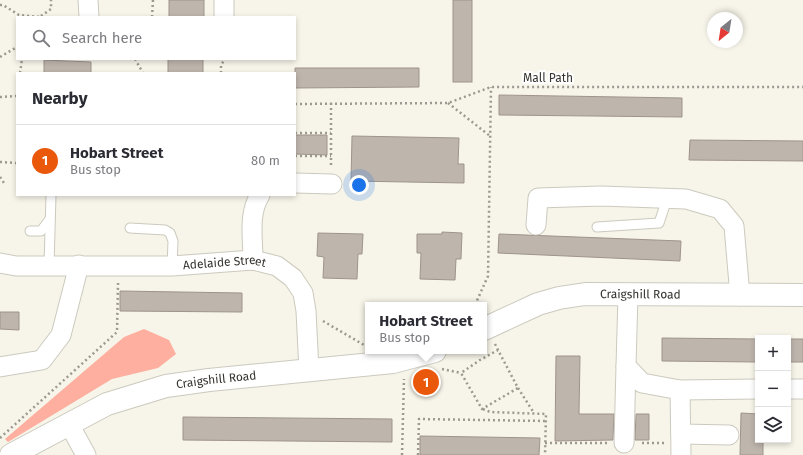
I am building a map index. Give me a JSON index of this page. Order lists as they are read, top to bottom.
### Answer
{
  "streets": {
    "street": ["Adelaide Street", "Craigshill Road"],
    "path": ["Mall Path"]
  },
  "crossings": [
    ["Adelaide Street", "Craigshill Road"]
  ],
  "north": "bottom left",
  "page": {
    "search": "Search here",
    "heading": "Nearby",
    "list": [
      {
        "mark": "1",
        "name": "Hobart Street",
        "note": "Bus stop",
        "value": "80 m"
      }
    ],
    "popup": ["Hobart Street", "Bus stop"],
    "map_buttons": ["+", "−"],
    "pins": "1"
  }
}
